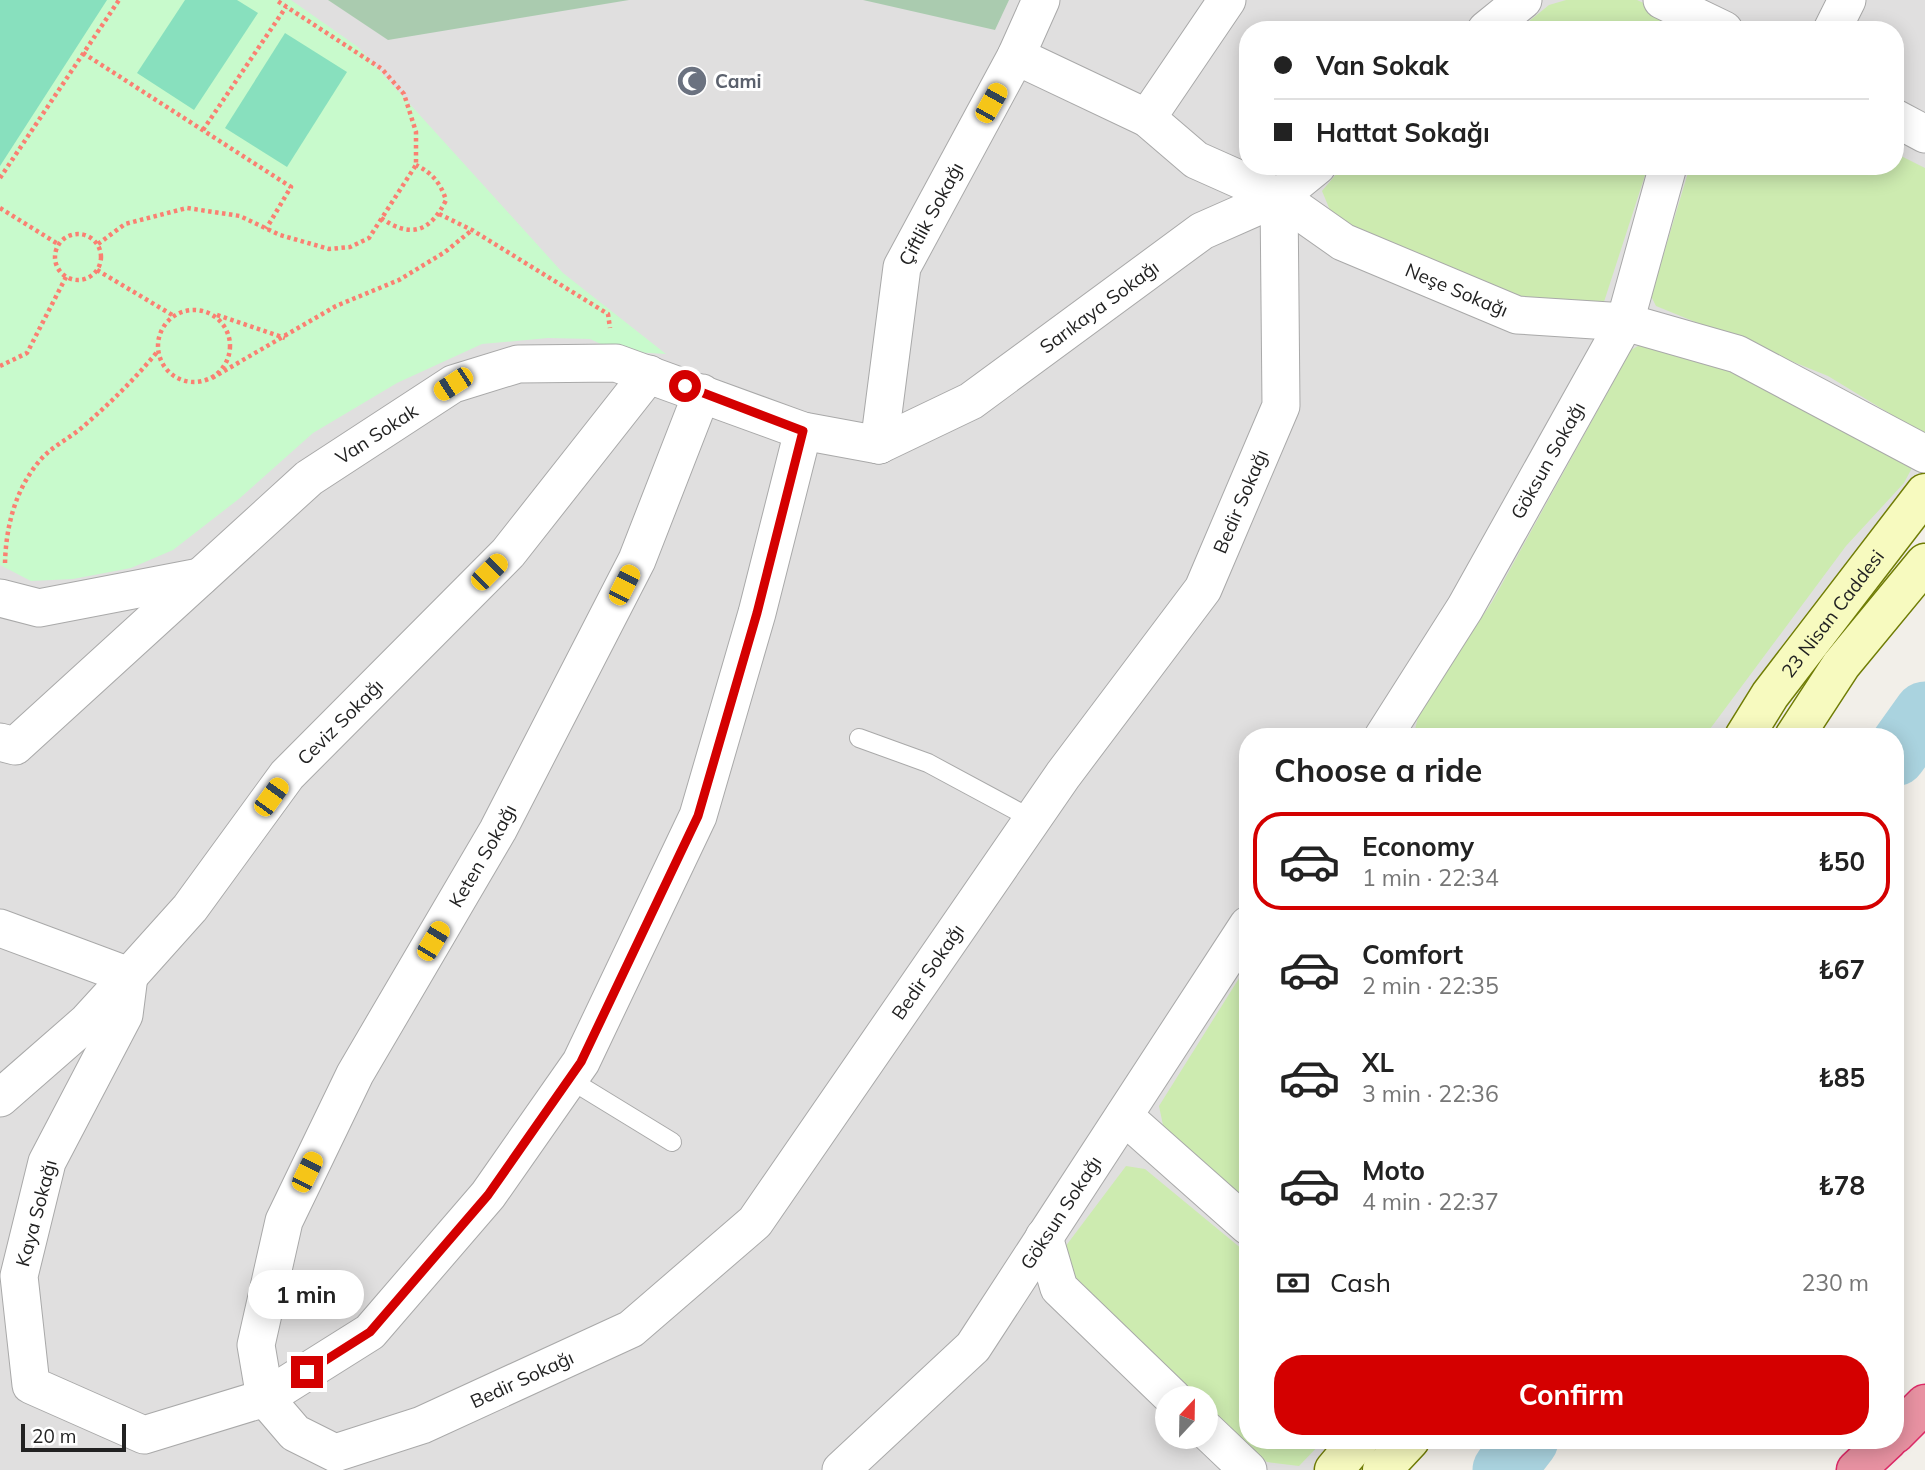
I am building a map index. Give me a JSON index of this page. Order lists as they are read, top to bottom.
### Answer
{
  "streets": {
    "street": [
      "Çiftlik Sokağı",
      "Neşe Sokağı",
      "Sarıkaya Sokağı",
      "Van Sokak",
      "Göksun Sokağı",
      "Bedir Sokağı",
      "23 Nisan Caddesi",
      "Ceviz Sokağı",
      "Keten Sokağı",
      "Kaya Sokağı"
    ]
  },
  "crossings": [
    ["Çiftlik Sokağı", "Neşe Sokağı"],
    ["Çiftlik Sokağı", "Sarıkaya Sokağı"],
    ["Çiftlik Sokağı", "Van Sokak"],
    ["Neşe Sokağı", "Sarıkaya Sokağı"],
    ["Neşe Sokağı", "Göksun Sokağı"],
    ["Neşe Sokağı", "Bedir Sokağı"],
    ["Sarıkaya Sokağı", "Van Sokak"],
    ["Sarıkaya Sokağı", "Bedir Sokağı"],
    ["Van Sokak", "Ceviz Sokağı"],
    ["Van Sokak", "Keten Sokağı"],
    ["Bedir Sokağı", "Keten Sokağı"],
    ["Bedir Sokağı", "Kaya Sokağı"],
    ["Ceviz Sokağı", "Kaya Sokağı"],
    ["Keten Sokağı", "Kaya Sokağı"]
  ],
  "places": {
    "mosque": ["Cami"]
  },
  "scale_bar": "20 m",
  "north": "top",
  "page": {
    "banner": ["Van Sokak", "Hattat Sokağı"],
    "heading": "Choose a ride",
    "list": [
      {
        "name": "Economy",
        "note": "1 min · 22:34",
        "value": "₺50"
      },
      {
        "name": "Comfort",
        "note": "2 min · 22:35",
        "value": "₺67"
      },
      {
        "name": "XL",
        "note": "3 min · 22:36",
        "value": "₺85"
      },
      {
        "name": "Moto",
        "note": "4 min · 22:37",
        "value": "₺78"
      }
    ],
    "pay": ["Cash", "230 m"],
    "bubble": "1 min",
    "buttons": "Confirm",
    "scale": "20 m"
  }
}
